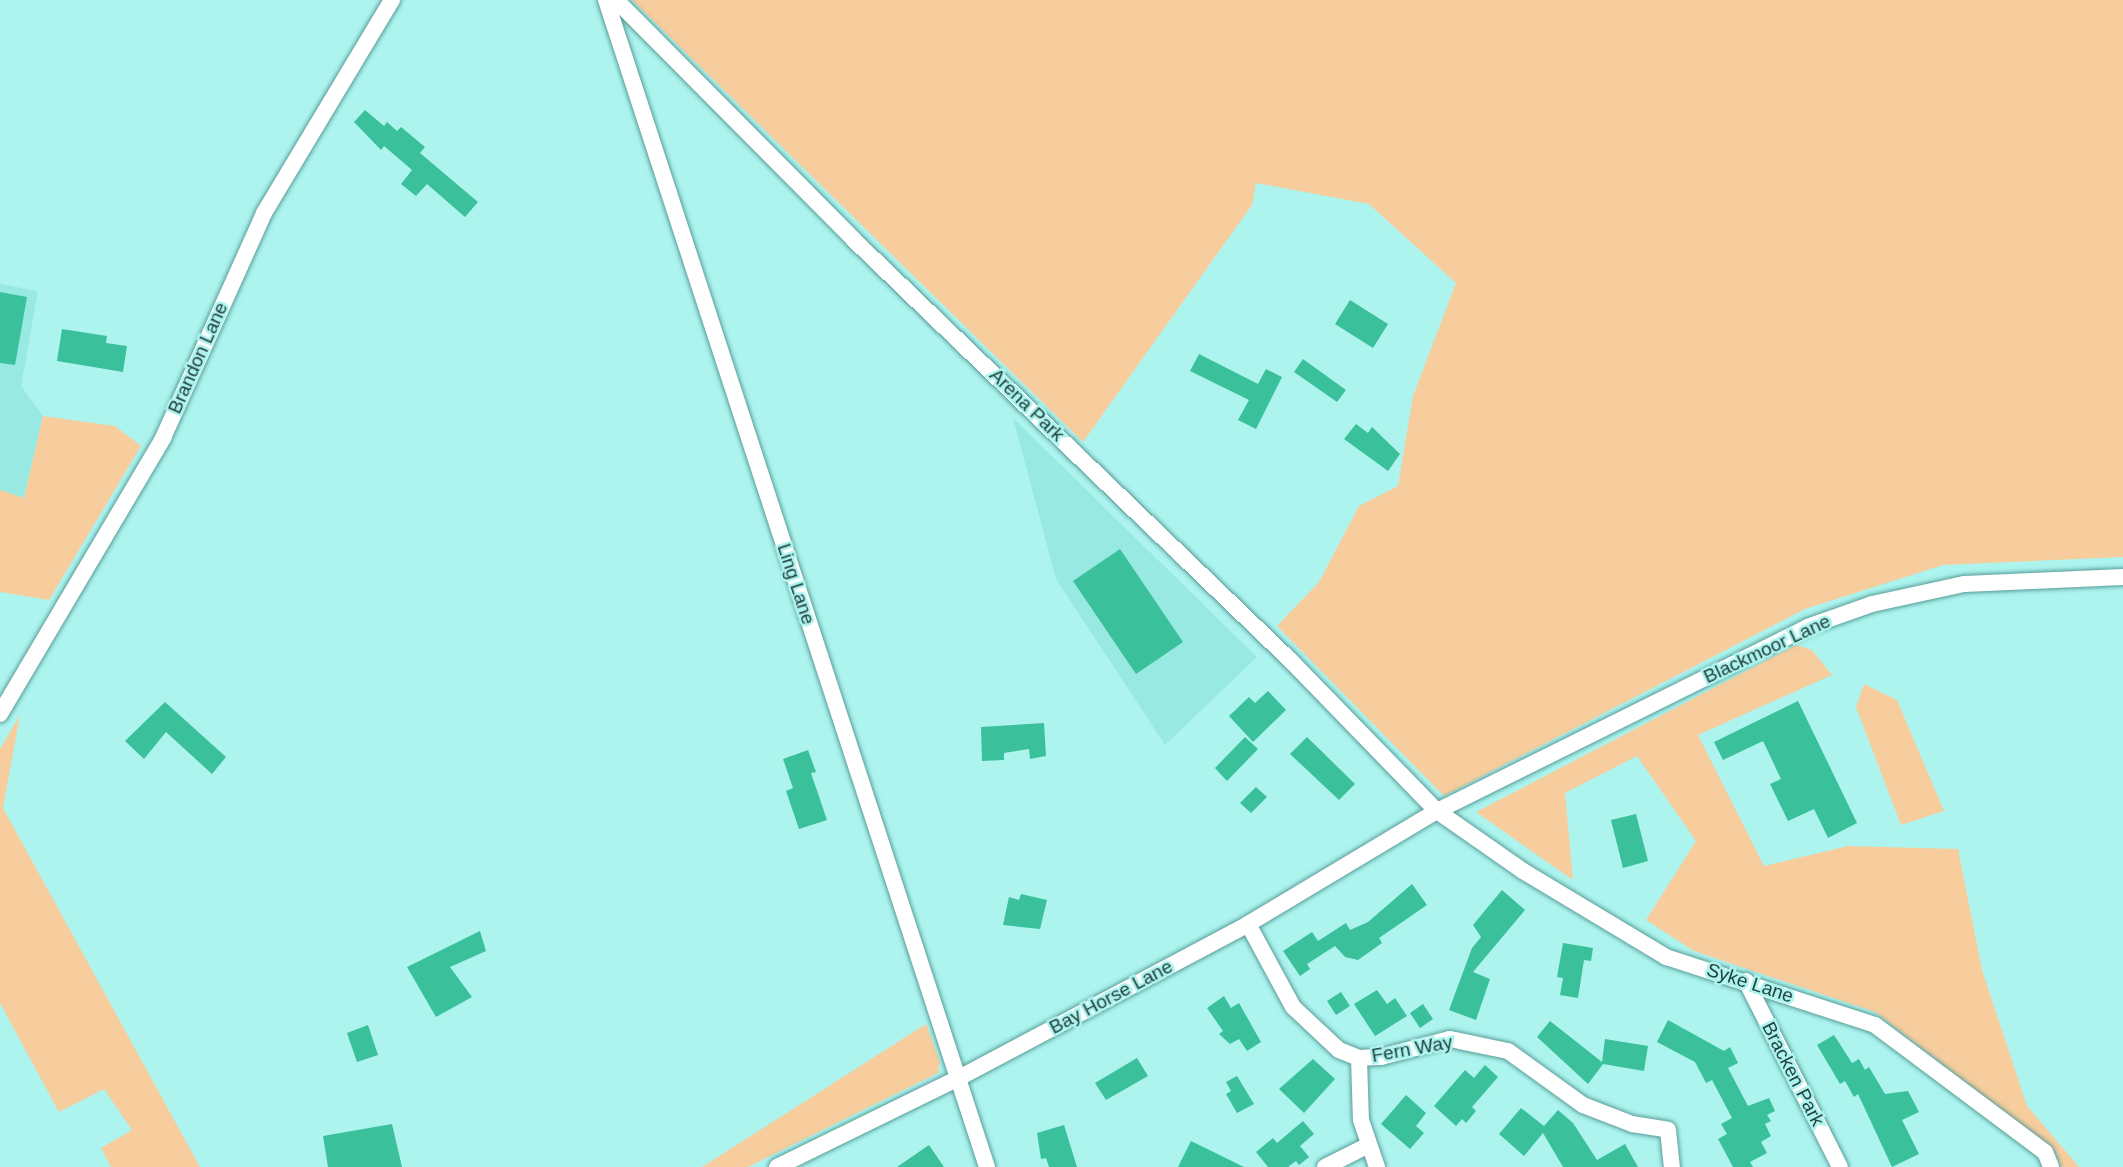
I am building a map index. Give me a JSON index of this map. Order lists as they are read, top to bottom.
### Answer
{
  "streets": {
    "street": [
      "Brandon Lane",
      "Arena Park",
      "Ling Lane",
      "Blackmoor Lane",
      "Syke Lane",
      "Bay Horse Lane",
      "Fern Way",
      "Bracken Park"
    ]
  },
  "crossings": [
    ["Arena Park", "Blackmoor Lane"],
    ["Arena Park", "Syke Lane"],
    ["Arena Park", "Bay Horse Lane"],
    ["Ling Lane", "Bay Horse Lane"],
    ["Blackmoor Lane", "Syke Lane"],
    ["Blackmoor Lane", "Bay Horse Lane"],
    ["Syke Lane", "Bay Horse Lane"],
    ["Syke Lane", "Bracken Park"],
    ["Bay Horse Lane", "Fern Way"]
  ]
}
